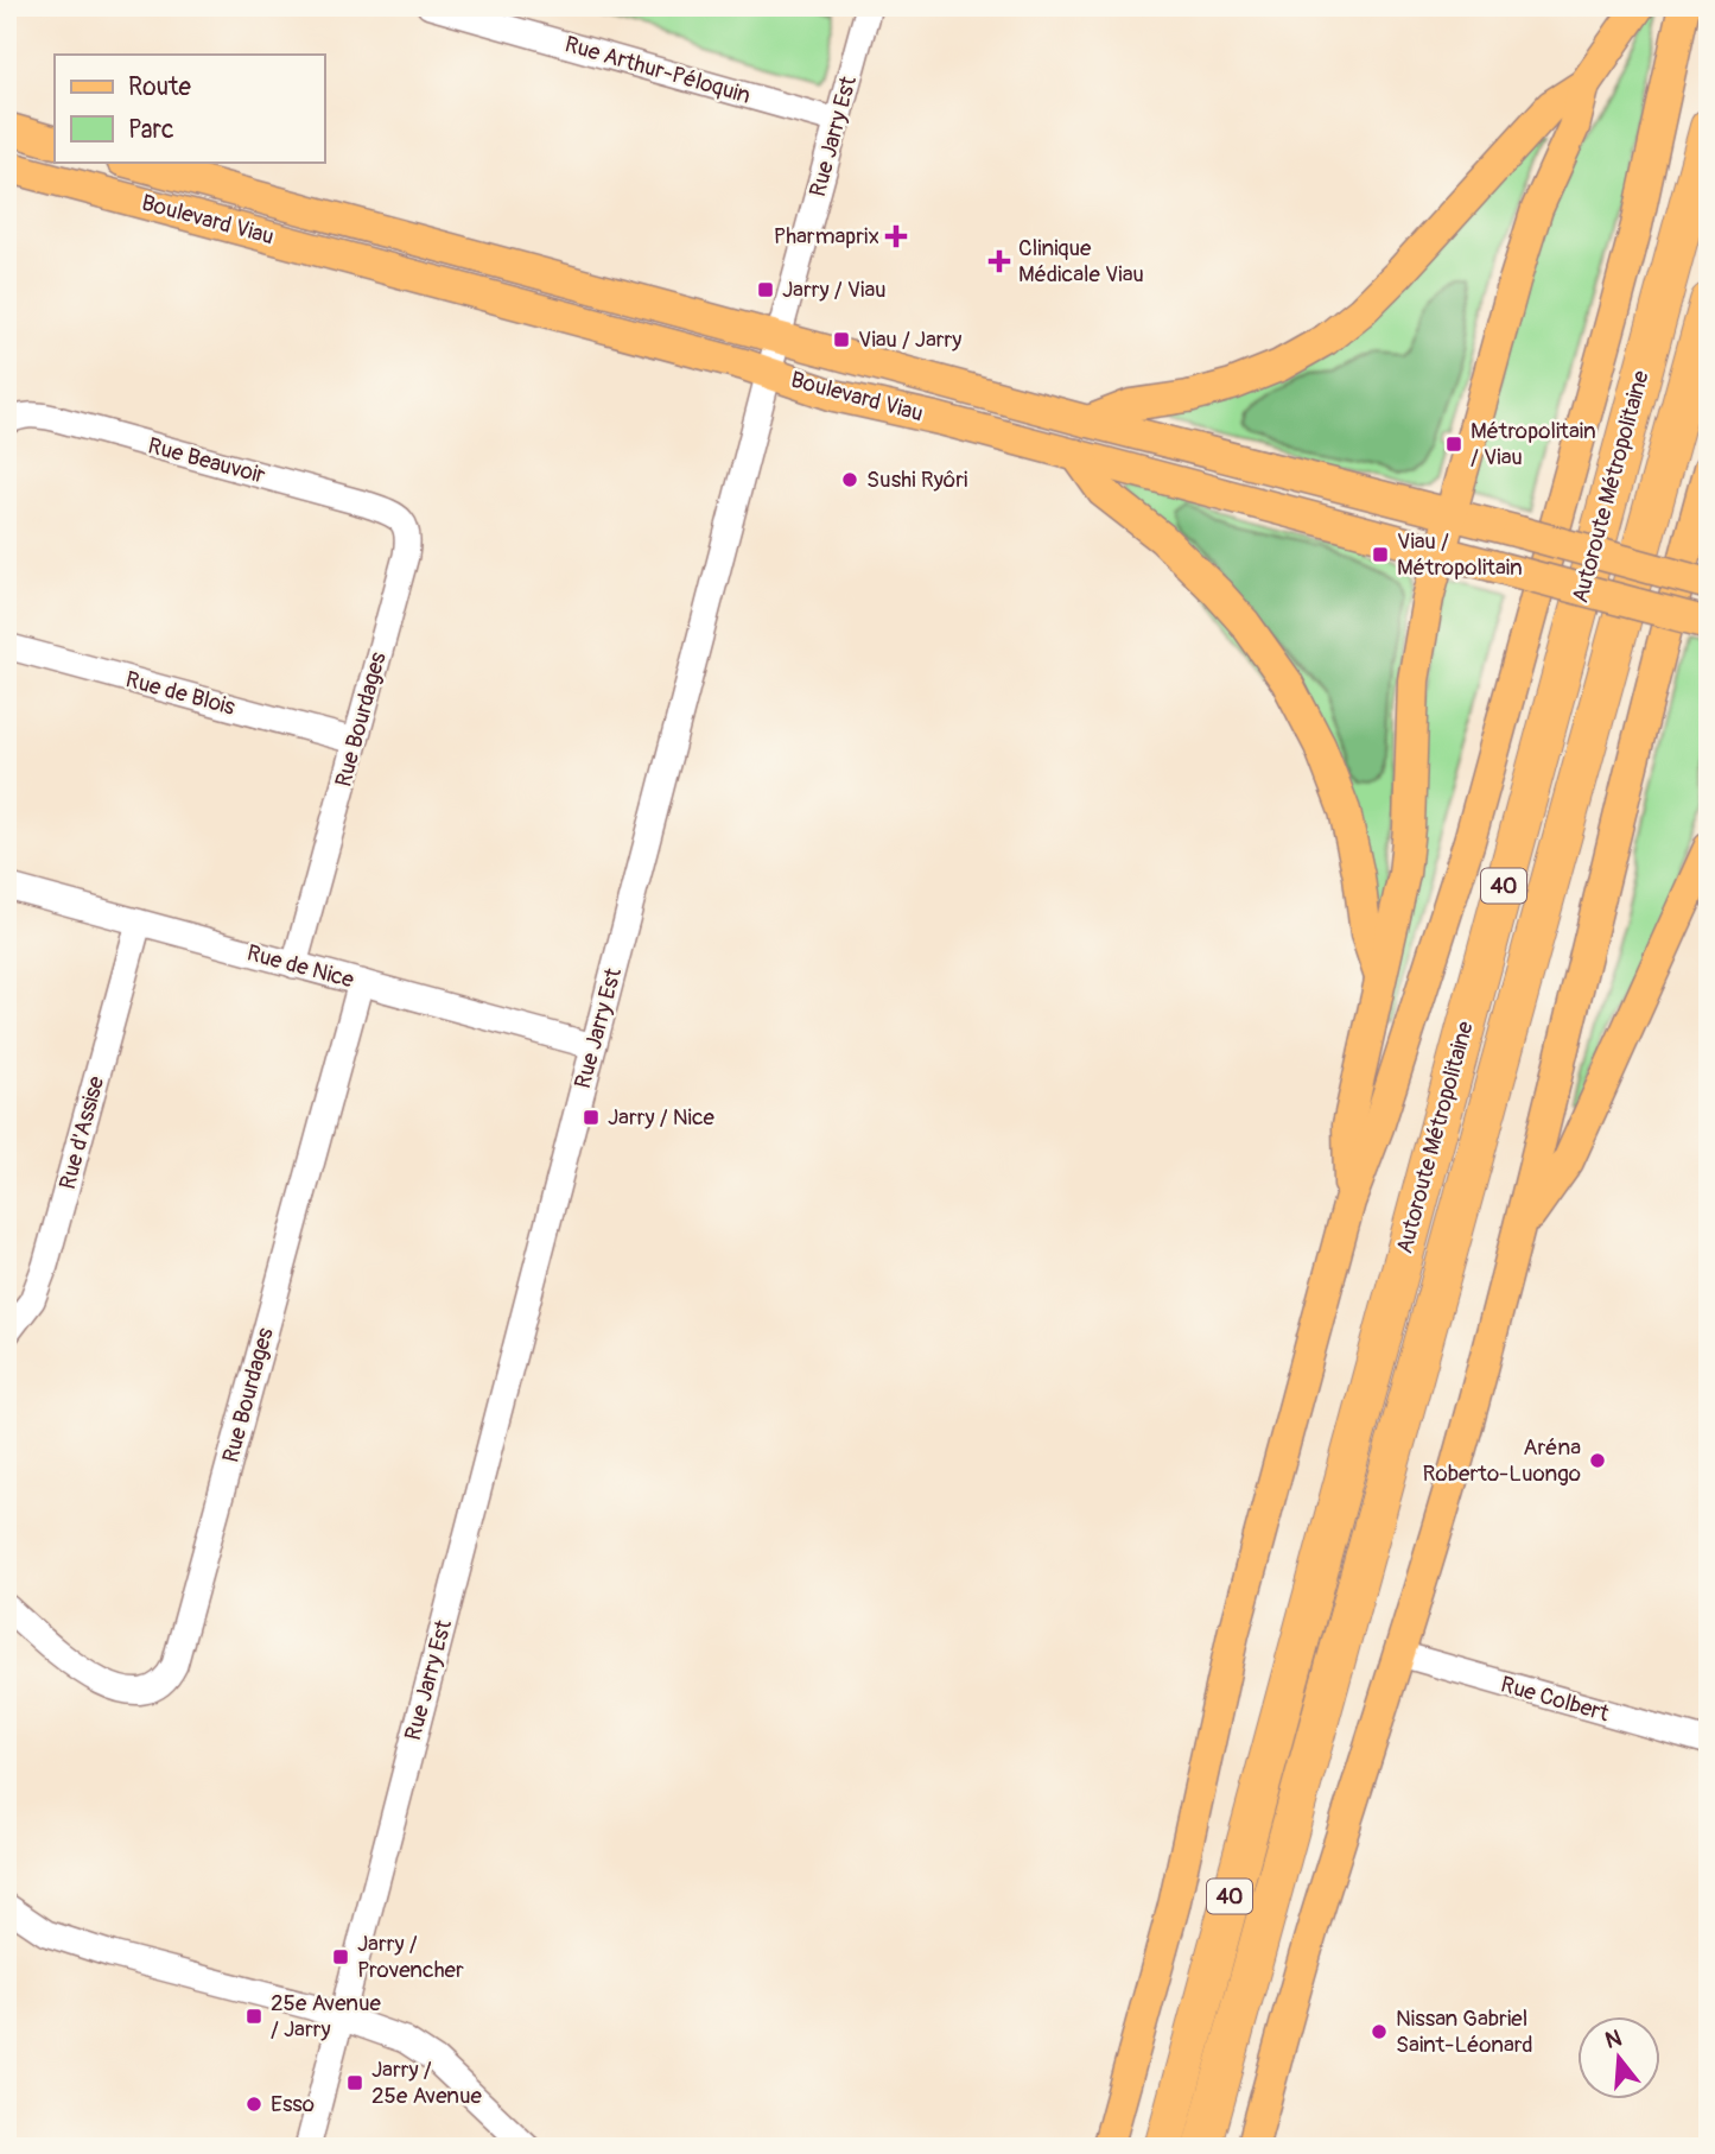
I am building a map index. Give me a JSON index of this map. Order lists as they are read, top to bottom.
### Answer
{
  "streets": {
    "highway": ["Autoroute Métropolitaine", "40"],
    "main road": ["Boulevard Viau"],
    "street": [
      "Rue Arthur-Péloquin",
      "Rue Jarry Est",
      "Rue Beauvoir",
      "Rue de Blois",
      "Rue Bourdages",
      "Rue de Nice",
      "Rue d'Assise",
      "Rue Colbert"
    ]
  },
  "crossings": [
    ["Rue Arthur-Péloquin", "Rue Jarry Est"],
    ["Rue Jarry Est", "Boulevard Viau"],
    ["Rue Jarry Est", "Rue de Nice"],
    ["Rue Beauvoir", "Rue Bourdages"],
    ["Rue de Blois", "Rue Bourdages"],
    ["Rue Bourdages", "Rue de Nice"],
    ["Rue de Nice", "Rue d'Assise"]
  ],
  "places": {
    "health": ["Pharmaprix", "Clinique Médicale Viau"],
    "transit": [
      "Jarry / Viau",
      "Viau / Jarry",
      "Métropolitain / Viau",
      "Viau / Métropolitain",
      "Jarry / Nice",
      "Jarry / Provencher",
      "25e Avenue / Jarry",
      "Jarry / 25e Avenue"
    ],
    "other": [
      "Sushi Ryôri",
      "Aréna Roberto-Luongo",
      "Nissan Gabriel Saint-Léonard",
      "Esso"
    ]
  },
  "legend": ["Route", "Parc"],
  "north": "top"
}
